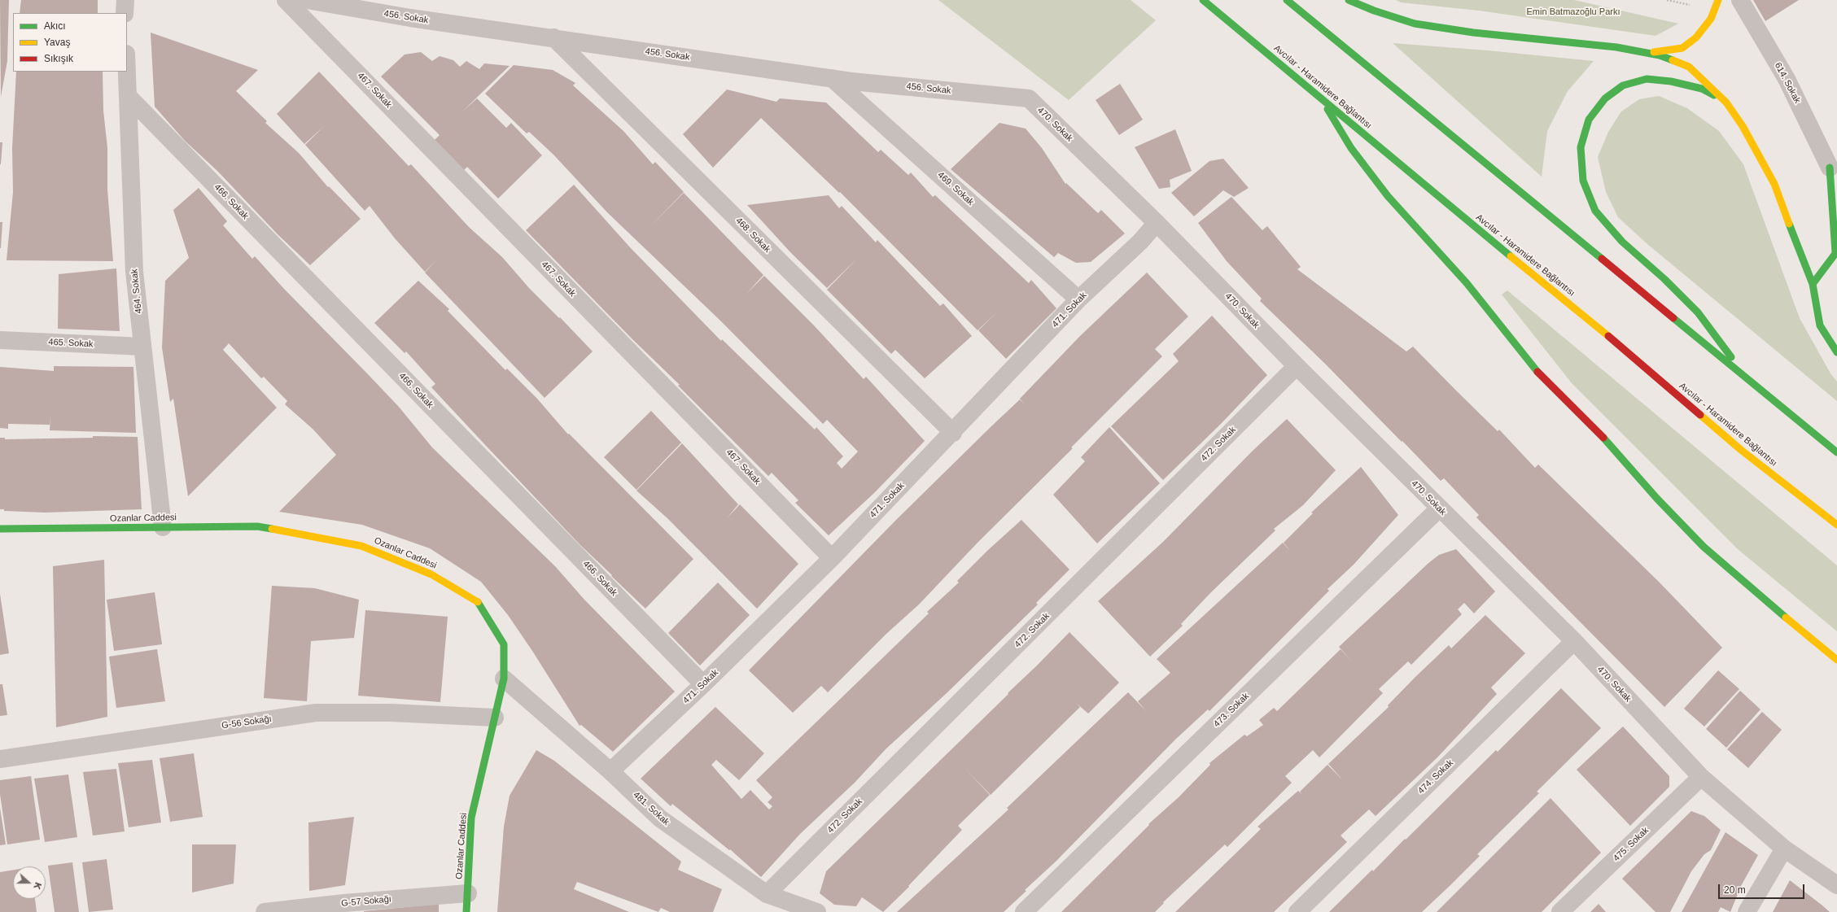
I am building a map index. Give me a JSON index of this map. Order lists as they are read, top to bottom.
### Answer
{
  "streets": {
    "main road": ["Avcılar - Haramidere Bağlantısı", "Ozanlar Caddesi"],
    "street": [
      "456. Sokak",
      "614. Sokak",
      "467. Sokak",
      "470. Sokak",
      "469. Sokak",
      "466. Sokak",
      "468. Sokak",
      "464. Sokak",
      "471. Sokak",
      "465. Sokak",
      "472. Sokak",
      "473. Sokak",
      "G-56 Sokağı",
      "474. Sokak",
      "481. Sokak",
      "475. Sokak",
      "G-57 Sokağı"
    ]
  },
  "crossings": [
    ["456. Sokak", "470. Sokak"],
    ["456. Sokak", "469. Sokak"],
    ["456. Sokak", "468. Sokak"],
    ["467. Sokak", "471. Sokak"],
    ["470. Sokak", "471. Sokak"],
    ["470. Sokak", "472. Sokak"],
    ["470. Sokak", "473. Sokak"],
    ["470. Sokak", "474. Sokak"],
    ["470. Sokak", "475. Sokak"],
    ["469. Sokak", "471. Sokak"],
    ["466. Sokak", "464. Sokak"],
    ["466. Sokak", "471. Sokak"],
    ["468. Sokak", "471. Sokak"],
    ["464. Sokak", "465. Sokak"],
    ["464. Sokak", "Ozanlar Caddesi"],
    ["471. Sokak", "481. Sokak"],
    ["472. Sokak", "481. Sokak"],
    ["Ozanlar Caddesi", "G-56 Sokağı"],
    ["Ozanlar Caddesi", "481. Sokak"],
    ["Ozanlar Caddesi", "G-57 Sokağı"]
  ],
  "parks": ["Emin Batmazoğlu Parkı"],
  "legend": ["Akıcı", "Yavaş", "Sıkışık"],
  "scale_bar": "20 m",
  "north": "right"
}
